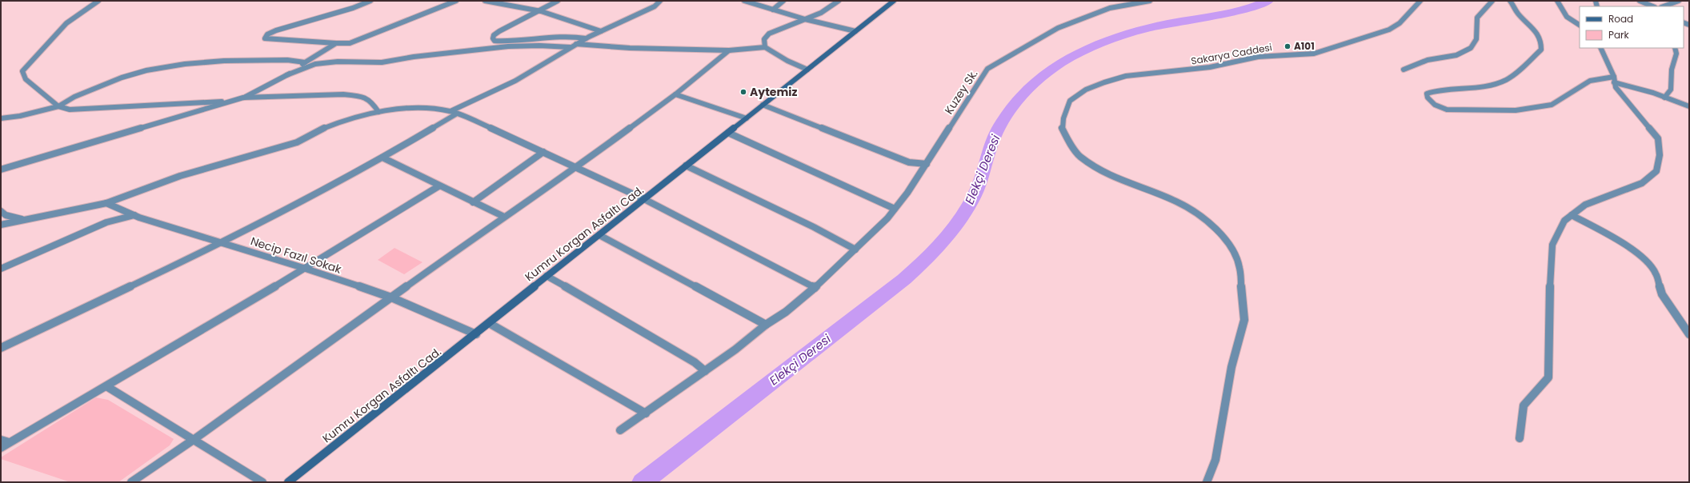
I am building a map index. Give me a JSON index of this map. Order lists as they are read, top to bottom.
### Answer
{
  "streets": {
    "main road": ["Kumru Korgan Asfaltı Cad."],
    "street": ["Sakarya Caddesi", "Kuzey Sk.", "Necip Fazıl Sokak"]
  },
  "crossings": [
    ["Kumru Korgan Asfaltı Cad.", "Necip Fazıl Sokak"]
  ],
  "water": ["Elekçi Deresi"],
  "places": ["A101", "Aytemiz"],
  "legend": ["Road", "Park"]
}
